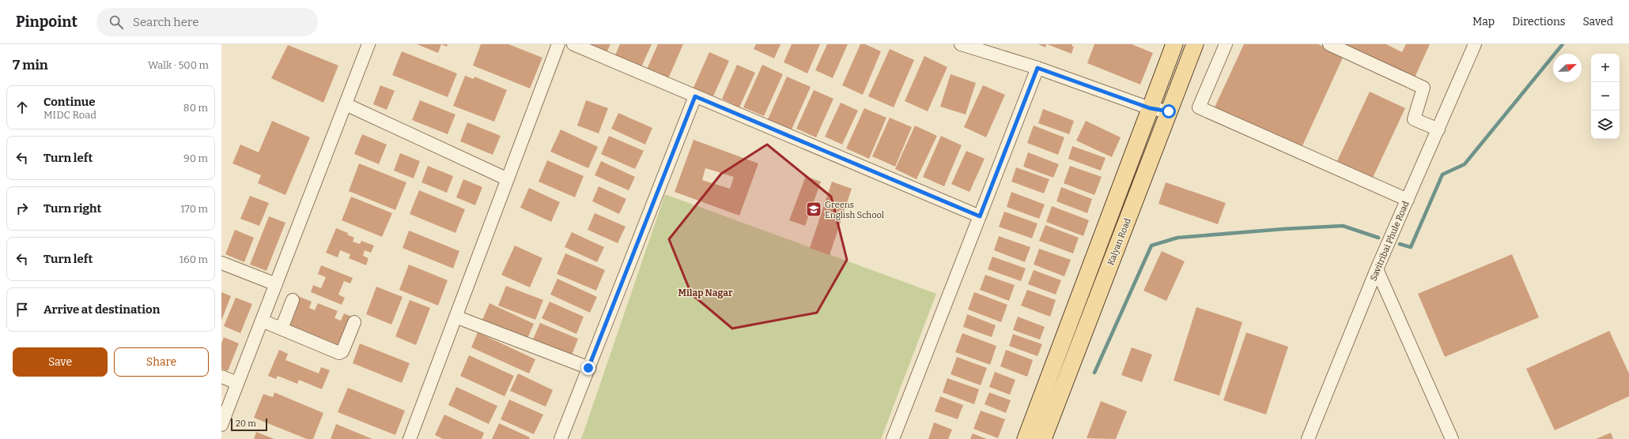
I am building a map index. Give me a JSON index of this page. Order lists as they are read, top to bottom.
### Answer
{
  "streets": {
    "main road": ["Kalyan Road"],
    "street": ["Savitribai Phule Road"]
  },
  "districts": ["Milap Nagar"],
  "places": {
    "school or university": ["Greens English School"]
  },
  "scale_bar": "20 m",
  "north": "top right",
  "page": {
    "header": "Pinpoint",
    "search": "Search here",
    "nav": ["Map", "Directions", "Saved"],
    "heading": ["7 min", "Walk · 500 m"],
    "map_buttons": ["+", "−"],
    "list": [
      ["Continue", "MIDC Road", "80 m"],
      ["Turn left", "90 m"],
      ["Turn right", "170 m"],
      ["Turn left", "160 m"],
      "Arrive at destination"
    ],
    "buttons": ["Save", "Share"],
    "scale": "20 m"
  }
}
